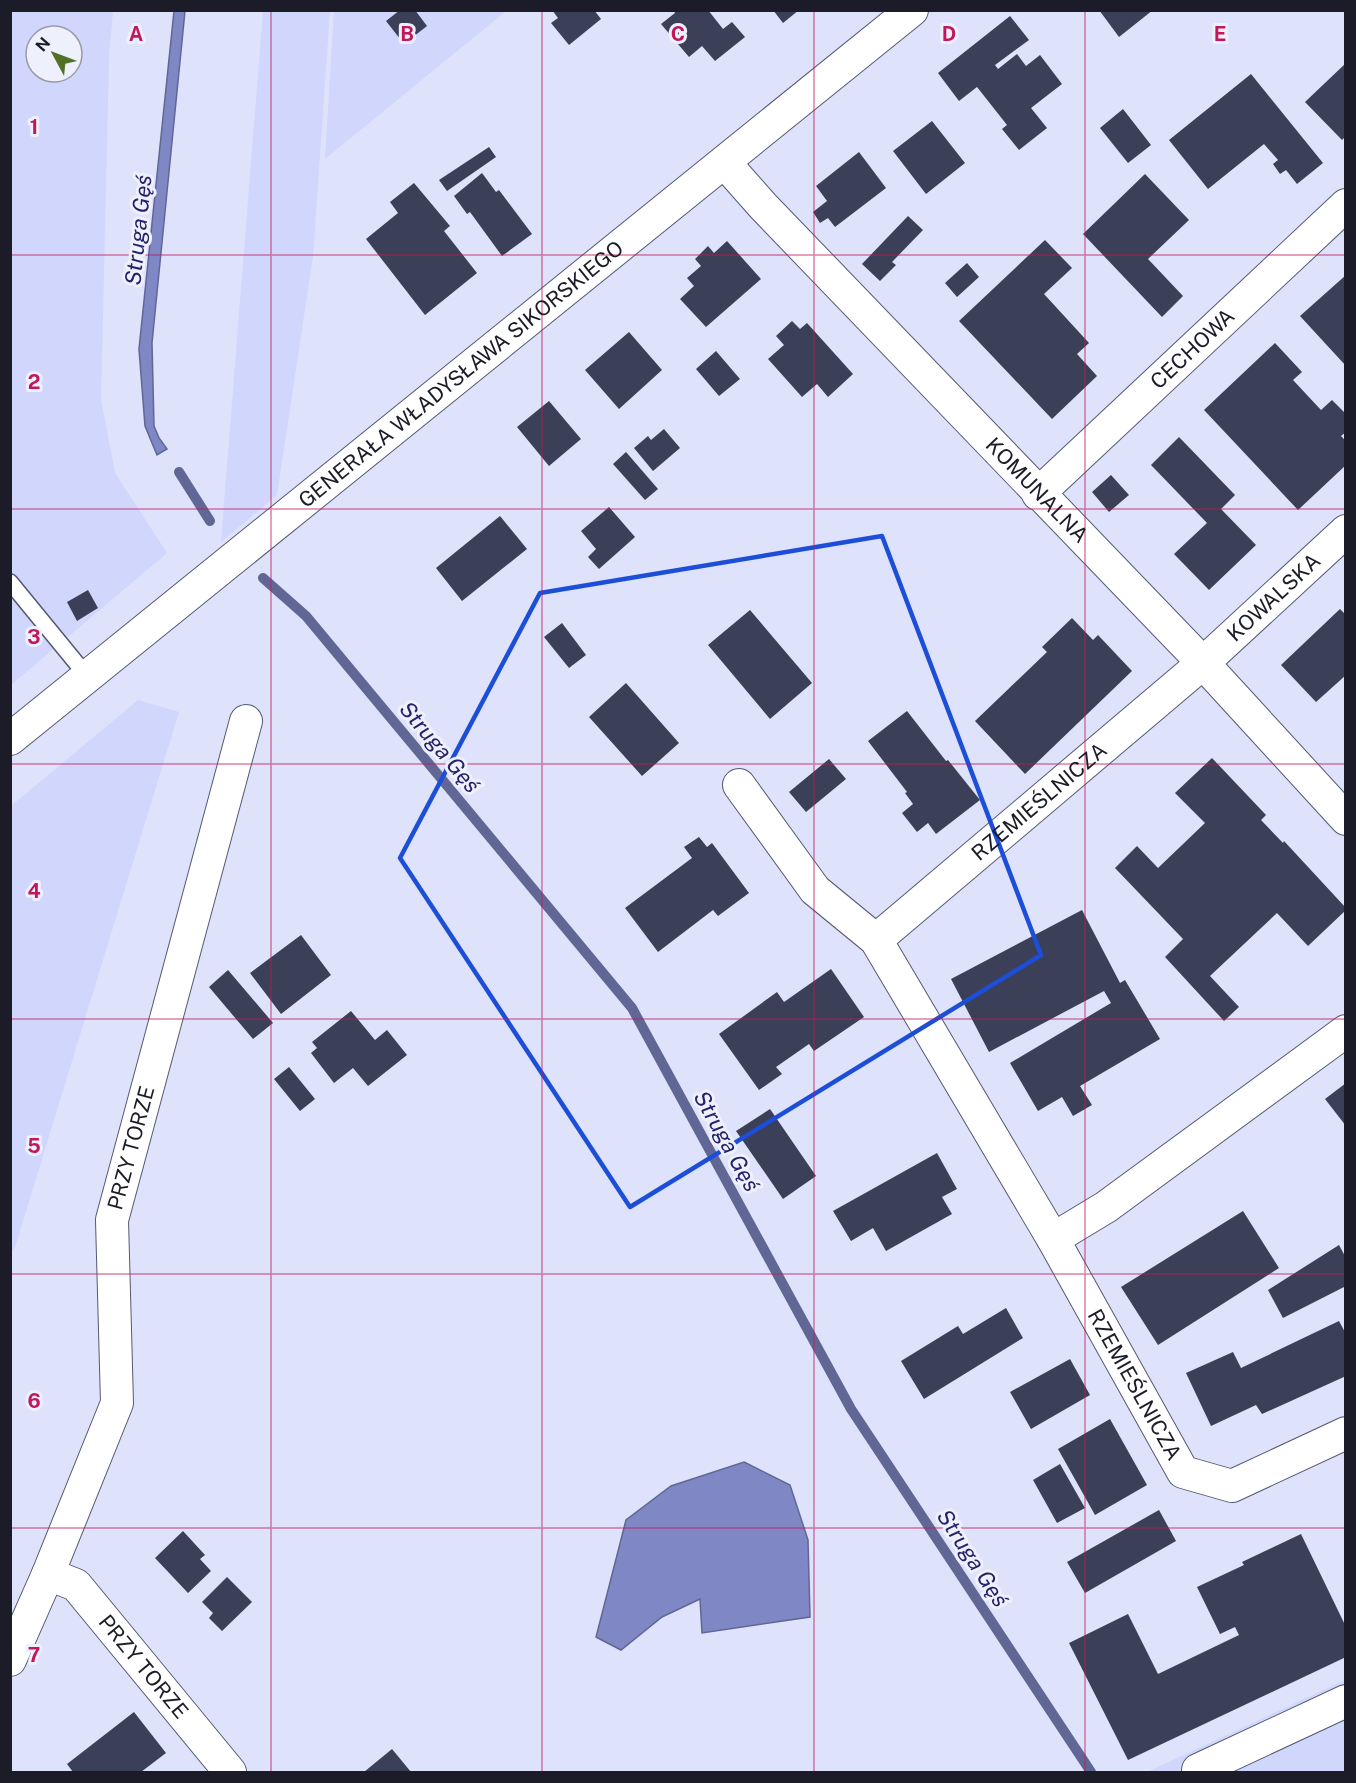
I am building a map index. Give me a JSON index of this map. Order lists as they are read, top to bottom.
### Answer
{
  "streets": {
    "street": [
      "CECHOWA",
      "GENERAŁA WŁADYSŁAWA SIKORSKIEGO",
      "KOMUNALNA",
      "KOWALSKA",
      "RZEMIEŚLNICZA",
      "PRZY TORZE"
    ]
  },
  "crossings": [
    ["CECHOWA", "KOMUNALNA"],
    ["GENERAŁA WŁADYSŁAWA SIKORSKIEGO", "KOMUNALNA"],
    ["KOMUNALNA", "KOWALSKA"],
    ["KOMUNALNA", "RZEMIEŚLNICZA"],
    ["KOWALSKA", "RZEMIEŚLNICZA"]
  ],
  "water": ["Struga Gęś"],
  "north": "top left",
  "grid": {
    "columns": [
      "A",
      "B",
      "C",
      "D",
      "E"
    ],
    "rows": [
      "1",
      "2",
      "3",
      "4",
      "5",
      "6",
      "7"
    ]
  }
}
